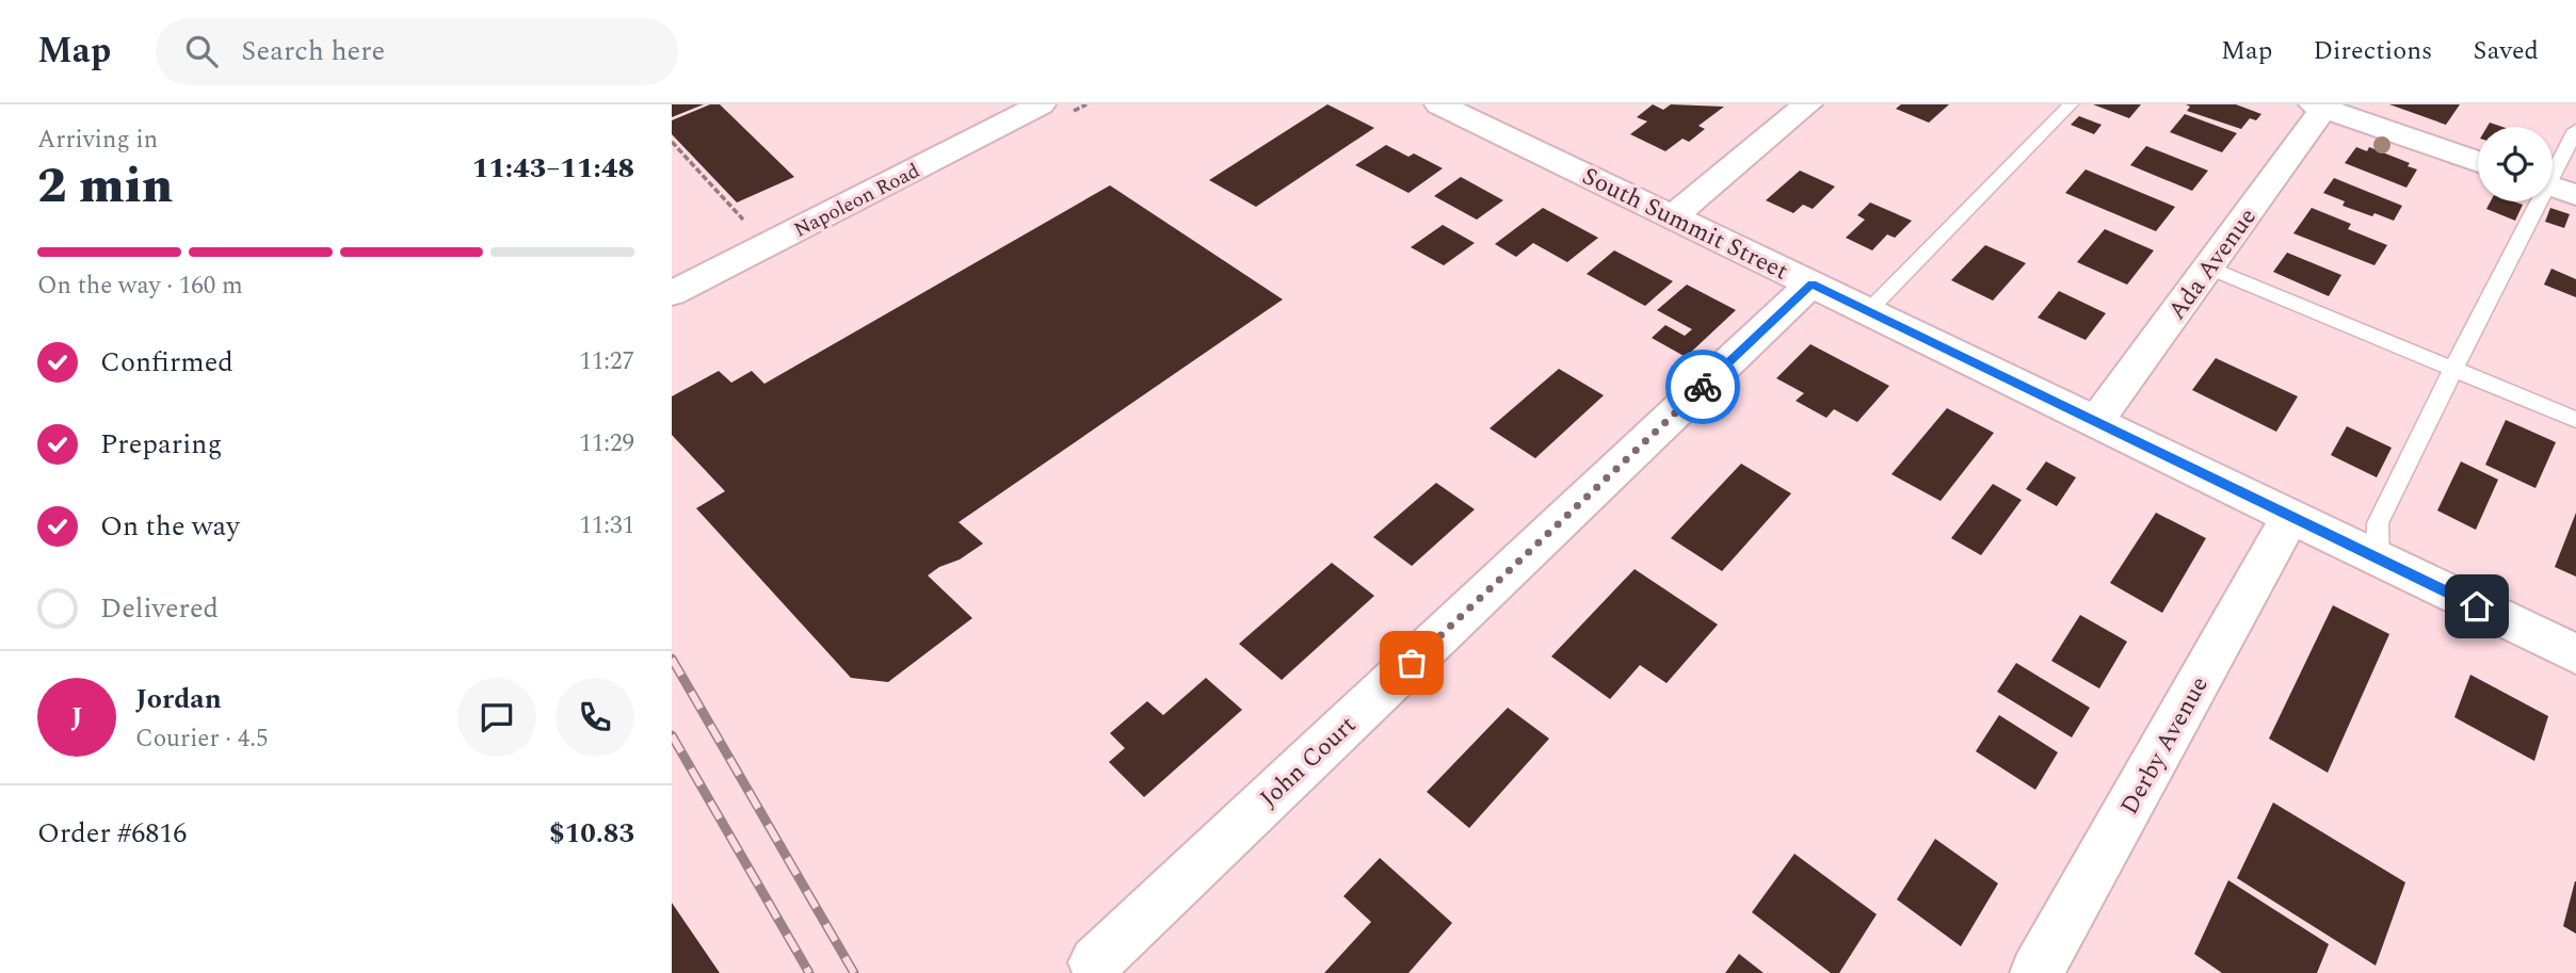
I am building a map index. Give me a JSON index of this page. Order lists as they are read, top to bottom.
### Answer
{
  "streets": {
    "street": [
      "Napoleon Road",
      "South Summit Street",
      "Ada Avenue",
      "Derby Avenue",
      "John Court"
    ]
  },
  "crossings": [
    ["South Summit Street", "Ada Avenue"],
    ["South Summit Street", "Derby Avenue"],
    ["South Summit Street", "John Court"]
  ],
  "page": {
    "header": "Map",
    "search": "Search here",
    "nav": ["Map", "Directions", "Saved"],
    "heading": ["2 min", "Arriving in", "11:43–11:48"],
    "panel": [
      "Jordan",
      "Courier · 4.5",
      "Order #6816",
      "$10.83"
    ],
    "bar": "On the way · 160 m",
    "list": [
      ["Confirmed", "11:27"],
      ["Preparing", "11:29"],
      ["On the way", "11:31"],
      "Delivered"
    ],
    "round": "J"
  }
}
